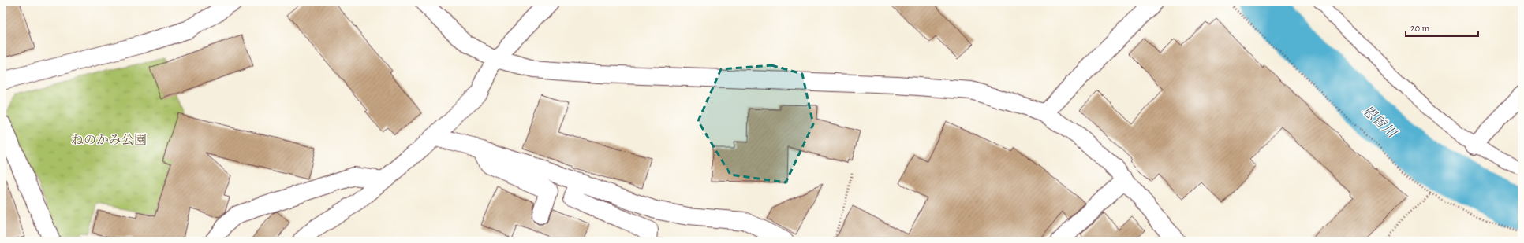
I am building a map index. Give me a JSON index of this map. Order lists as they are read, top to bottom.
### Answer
{
  "water": ["恩曽川"],
  "parks": ["ねのかみ公園"],
  "scale_bar": "20 m"
}
